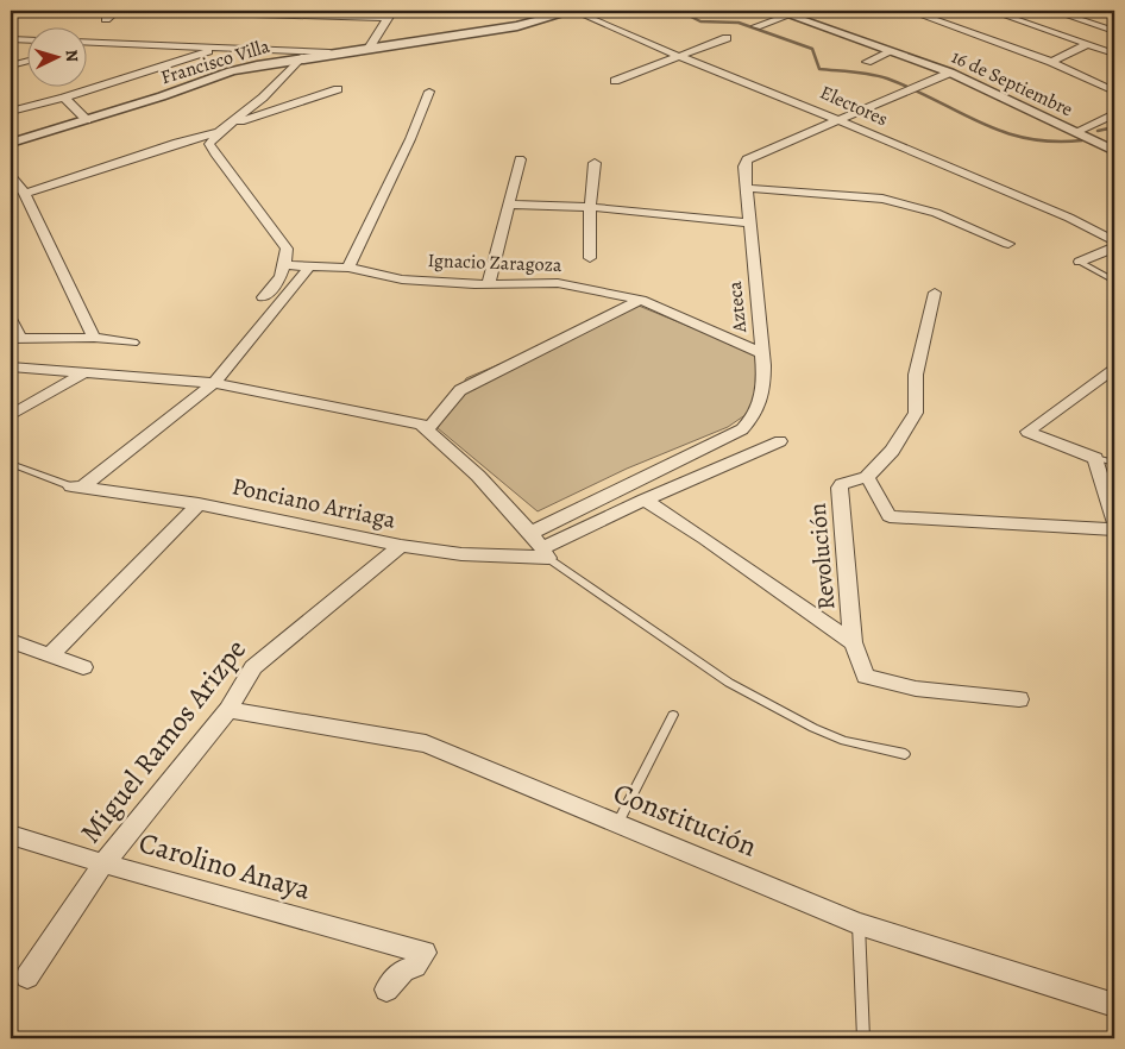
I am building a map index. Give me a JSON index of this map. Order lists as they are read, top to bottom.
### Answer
{
  "streets": {
    "street": [
      "Francisco Villa",
      "16 de Septiembre",
      "Electores",
      "Ignacio Zaragoza",
      "Azteca",
      "Ponciano Arriaga",
      "Revolución",
      "Miguel Ramos Arizpe",
      "Constitución",
      "Carolino Anaya"
    ]
  },
  "crossings": [
    ["Francisco Villa", "Electores"],
    ["16 de Septiembre", "Azteca"],
    ["Electores", "Azteca"],
    ["Ignacio Zaragoza", "Azteca"],
    ["Ponciano Arriaga", "Miguel Ramos Arizpe"],
    ["Miguel Ramos Arizpe", "Constitución"],
    ["Miguel Ramos Arizpe", "Carolino Anaya"]
  ],
  "north": "right"
}
